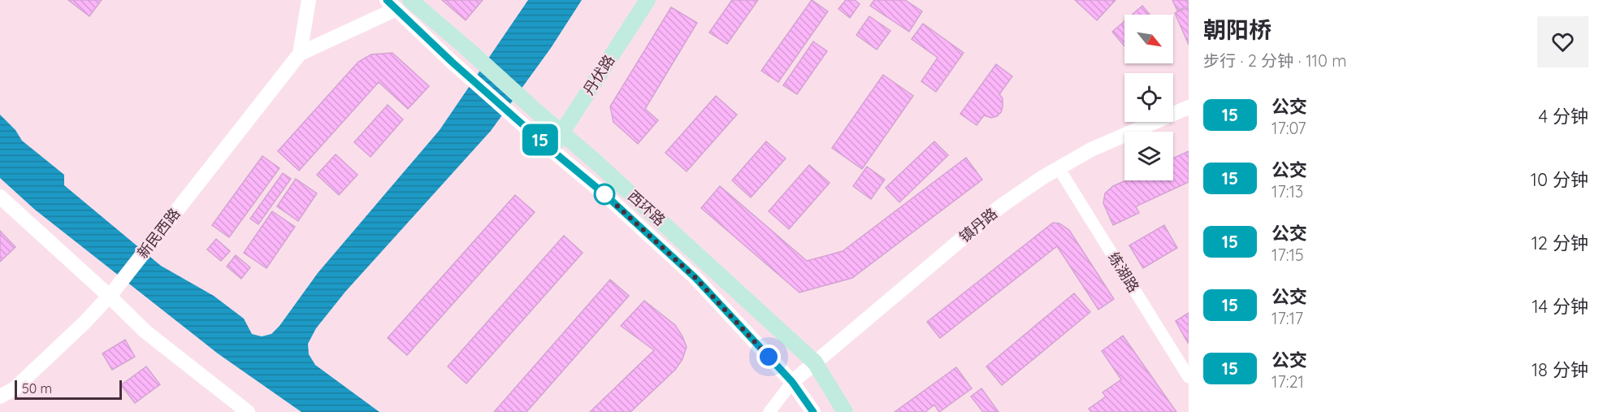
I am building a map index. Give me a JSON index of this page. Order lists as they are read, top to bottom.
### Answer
{
  "streets": {
    "main road": ["丹伏路", "西环路"],
    "street": ["镇丹路", "新民西路", "练湖路"]
  },
  "crossings": [
    ["丹伏路", "西环路"],
    ["西环路", "镇丹路"],
    ["西环路", "新民西路"],
    ["镇丹路", "练湖路"]
  ],
  "lines": ["bus line 15"],
  "scale_bar": "50 m",
  "north": "bottom right",
  "page": {
    "on_map": "15",
    "heading": ["朝阳桥", "步行 · 2 分钟 · 110 m"],
    "list": [
      {
        "mark": "15",
        "name": "公交",
        "note": "17:07",
        "value": "4 分钟"
      },
      {
        "mark": "15",
        "name": "公交",
        "note": "17:13",
        "value": "10 分钟"
      },
      {
        "mark": "15",
        "name": "公交",
        "note": "17:15",
        "value": "12 分钟"
      },
      {
        "mark": "15",
        "name": "公交",
        "note": "17:17",
        "value": "14 分钟"
      },
      {
        "mark": "15",
        "name": "公交",
        "note": "17:21",
        "value": "18 分钟"
      }
    ],
    "scale": "50 m"
  }
}
